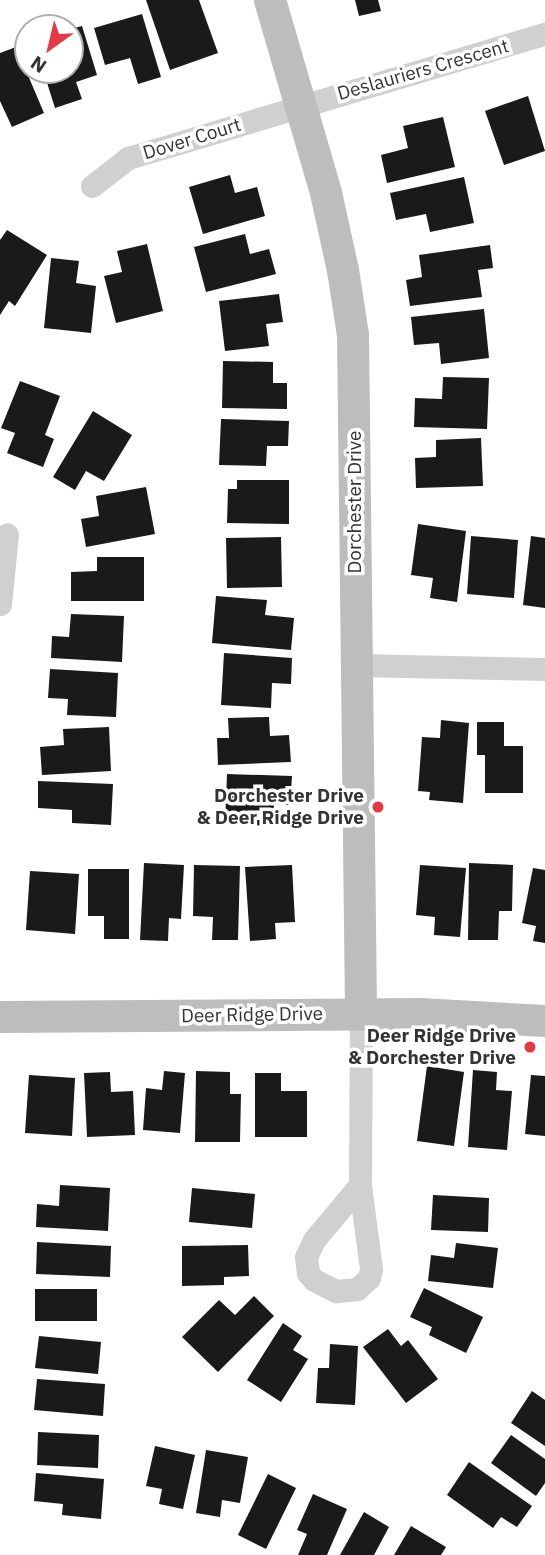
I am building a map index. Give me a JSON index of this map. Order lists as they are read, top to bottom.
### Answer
{
  "streets": {
    "street": [
      "Deslauriers Crescent",
      "Dover Court",
      "Dorchester Drive",
      "Deer Ridge Drive"
    ]
  },
  "crossings": [
    ["Deslauriers Crescent", "Dover Court"],
    ["Deslauriers Crescent", "Dorchester Drive"],
    ["Dover Court", "Dorchester Drive"],
    ["Dorchester Drive", "Deer Ridge Drive"]
  ],
  "places": ["Dorchester Drive & Deer Ridge Drive", "Deer Ridge Drive & Dorchester Drive"],
  "north": "bottom left"
}
